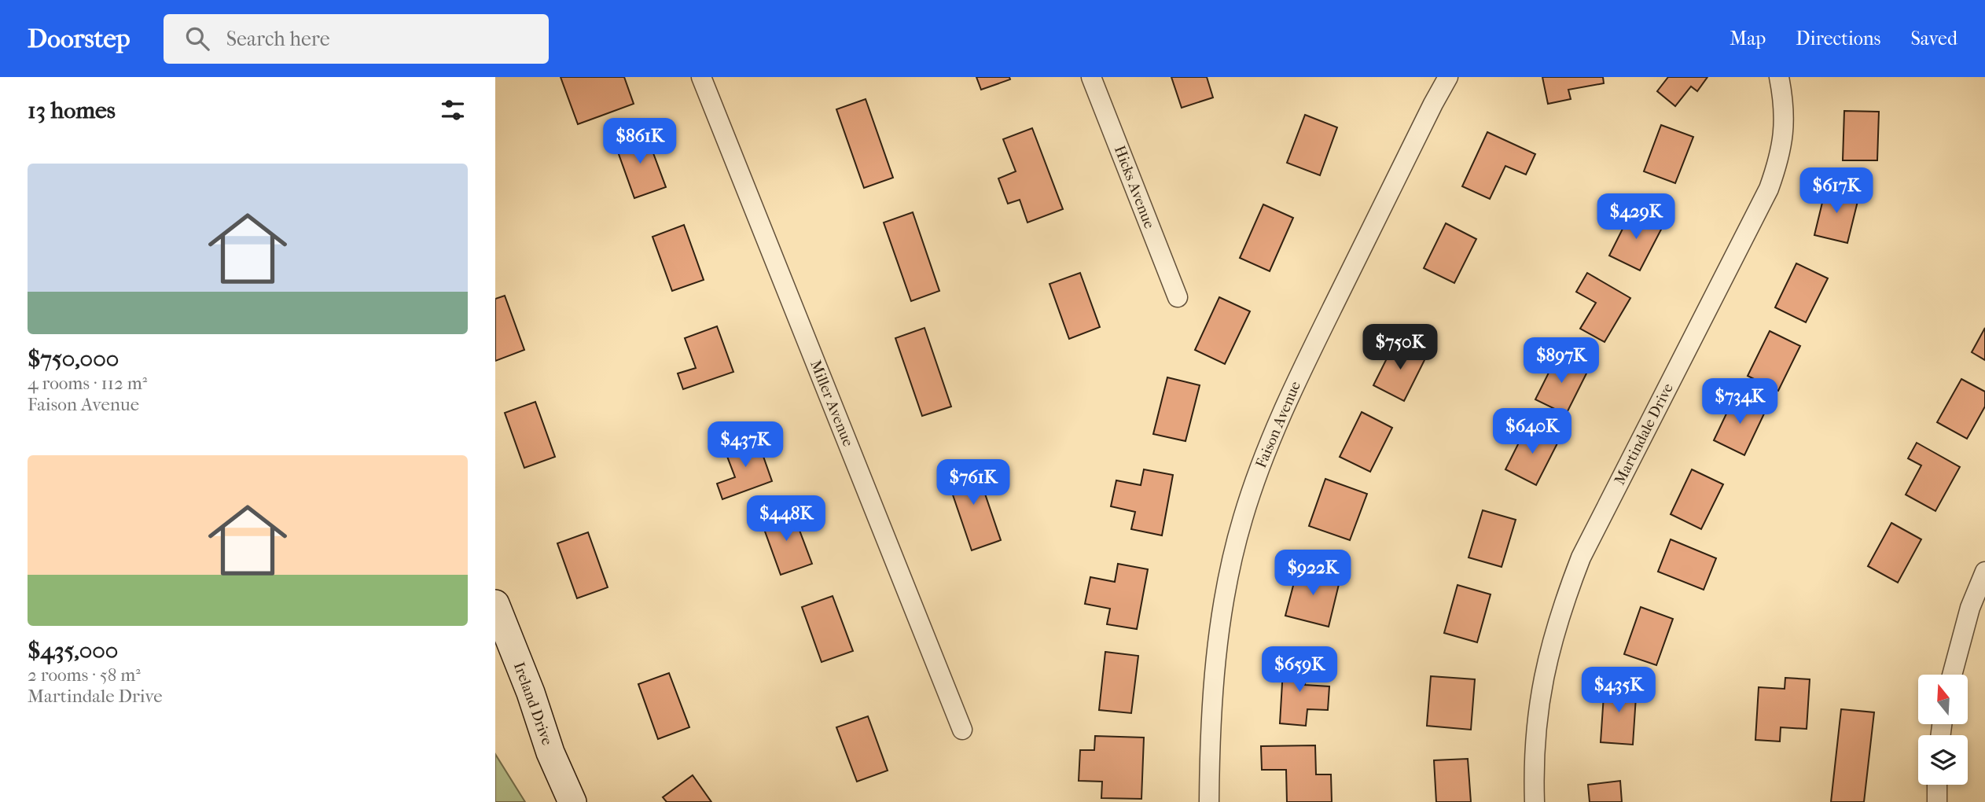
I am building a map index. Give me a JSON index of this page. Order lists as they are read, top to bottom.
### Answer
{
  "streets": {
    "main road": ["Ireland Drive"],
    "street": [
      "Hicks Avenue",
      "Miller Avenue",
      "Faison Avenue",
      "Martindale Drive"
    ]
  },
  "north": "top",
  "page": {
    "header": "Doorstep",
    "search": "Search here",
    "nav": ["Map", "Directions", "Saved"],
    "heading": "13 homes",
    "price": [
      "$861K",
      "$617K",
      "$429K",
      "$750K",
      "$897K",
      "$734K",
      "$640K",
      "$437K",
      "$761K",
      "$448K",
      "$922K",
      "$659K",
      "$435K"
    ],
    "list": [
      {
        "name": "$750,000",
        "note": "4 rooms · 112 m² · Faison Avenue"
      },
      {
        "name": "$435,000",
        "note": "2 rooms · 58 m² · Martindale Drive"
      }
    ]
  }
}
